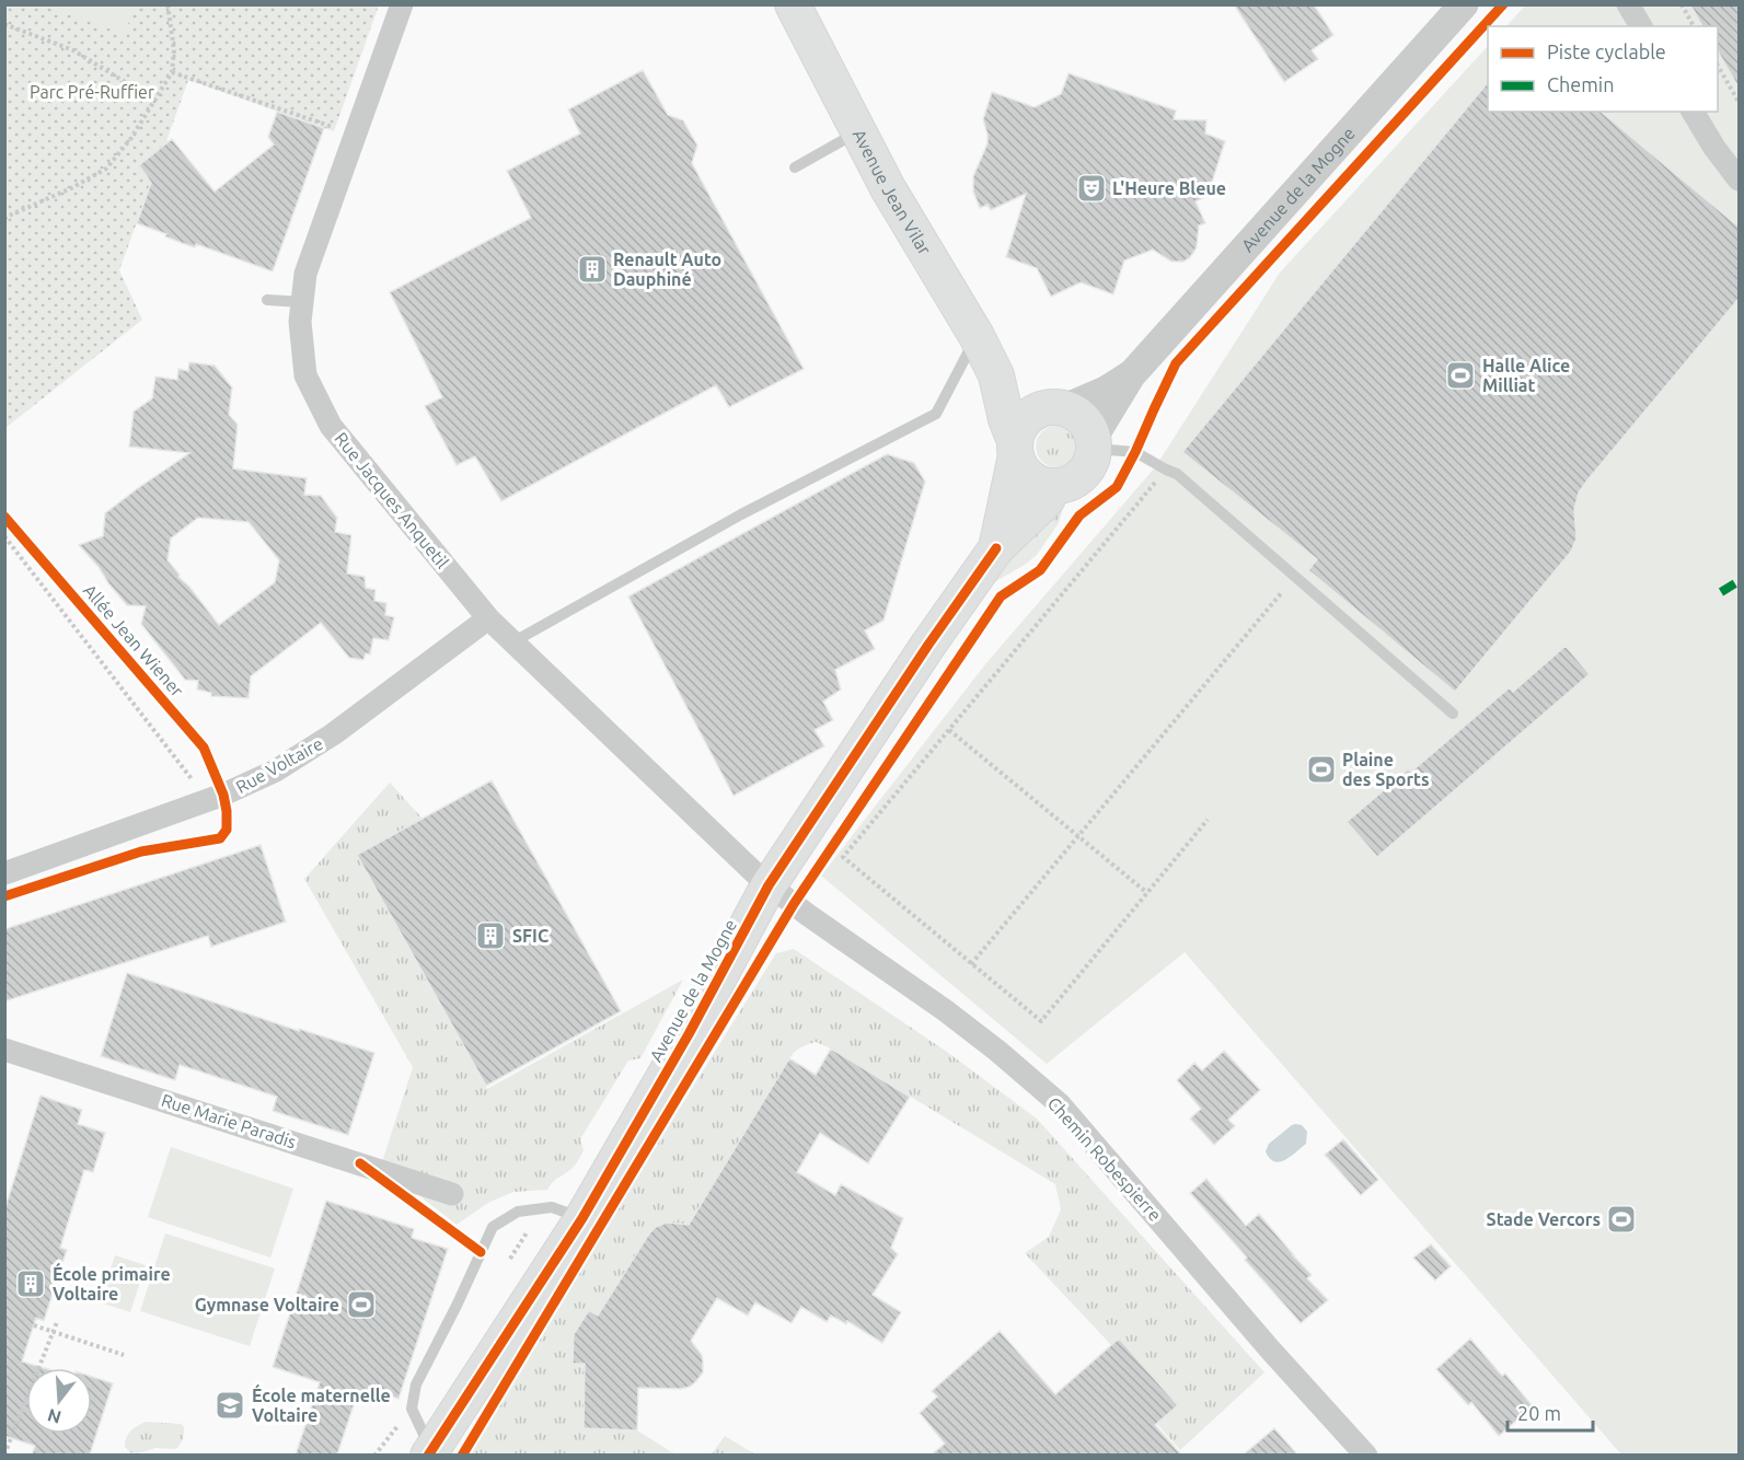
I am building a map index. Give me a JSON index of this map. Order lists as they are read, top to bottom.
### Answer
{
  "streets": {
    "main road": ["Avenue de la Mogne", "Avenue Jean Vilar"],
    "street": [
      "Rue Jacques Anquetil",
      "Rue Voltaire",
      "Rue Marie Paradis",
      "Chemin Robespierre"
    ],
    "cycle path": ["Allée Jean Wiener"]
  },
  "crossings": [
    ["Avenue de la Mogne", "Avenue Jean Vilar"],
    ["Avenue de la Mogne", "Rue Jacques Anquetil"],
    ["Avenue de la Mogne", "Chemin Robespierre"],
    ["Rue Jacques Anquetil", "Rue Voltaire"],
    ["Rue Jacques Anquetil", "Chemin Robespierre"]
  ],
  "parks": ["Parc Pré-Ruffier"],
  "places": {
    "theatre": ["L'Heure Bleue"],
    "building": ["Renault Auto Dauphiné", "SFIC", "École primaire Voltaire"],
    "sports": [
      "Halle Alice Milliat",
      "Plaine des Sports",
      "Stade Vercors",
      "Gymnase Voltaire"
    ],
    "school or university": ["École maternelle Voltaire"]
  },
  "legend": ["Piste cyclable", "Chemin"],
  "scale_bar": "20 m",
  "north": "bottom"
}
